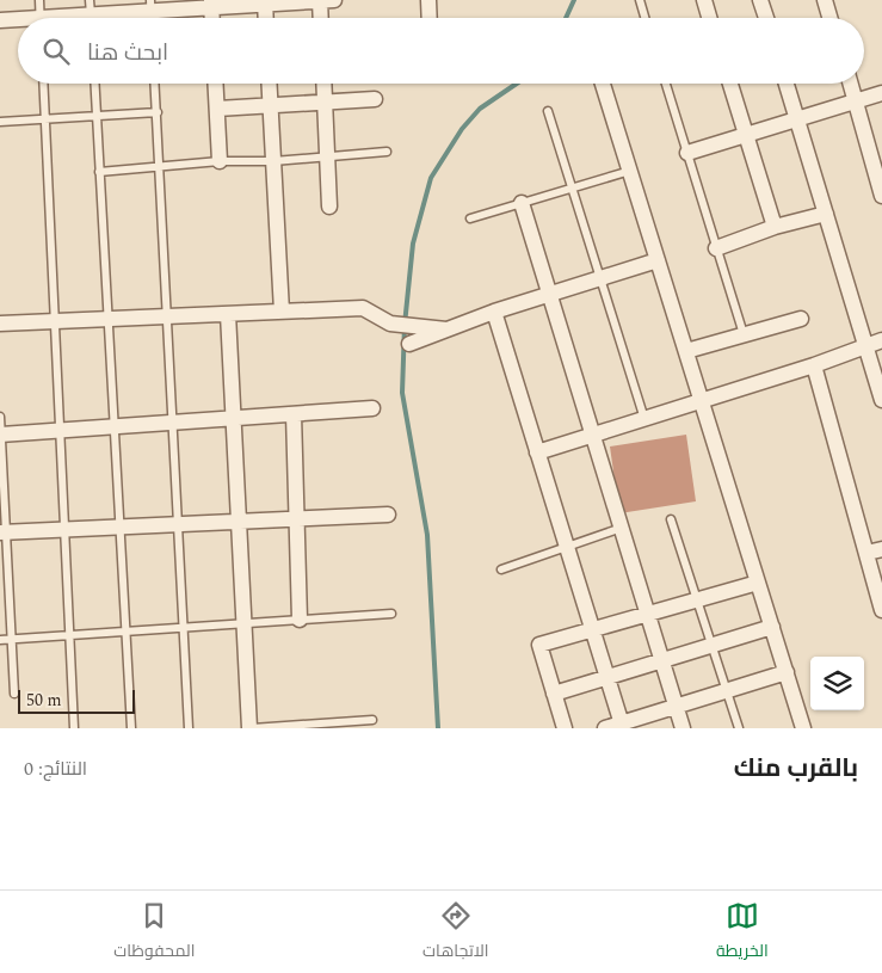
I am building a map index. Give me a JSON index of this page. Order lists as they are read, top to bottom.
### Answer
{
  "scale_bar": "50 m",
  "page": {
    "search": "ابحث هنا",
    "scale": "50 m",
    "heading": ["بالقرب منك", "النتائج: 0"],
    "nav": ["الخريطة", "الاتجاهات", "المحفوظات"]
  }
}
